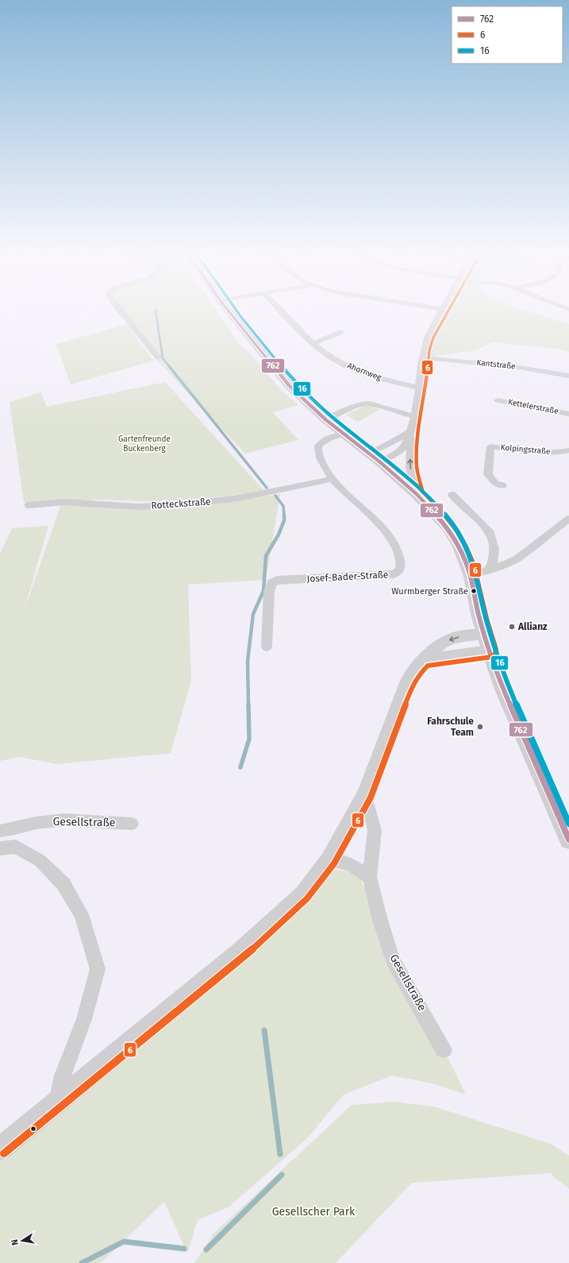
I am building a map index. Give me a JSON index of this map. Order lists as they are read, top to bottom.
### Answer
{
  "streets": {
    "street": [
      "Kantstraße",
      "Ahornweg",
      "Kettelerstraße",
      "Kolpingstraße",
      "Rotteckstraße",
      "Josef-Bader-Straße",
      "Gesellstraße"
    ]
  },
  "crossings": [
    ["Rotteckstraße", "Josef-Bader-Straße"]
  ],
  "parks": ["Gartenfreunde Buckenberg", "Gesellscher Park"],
  "places": ["Wurmberger Straße", "Allianz", "Fahrschule Team"],
  "lines": ["transit line 762", "transit line 6", "transit line 16"],
  "legend": ["762", "6", "16"],
  "north": "left"
}
